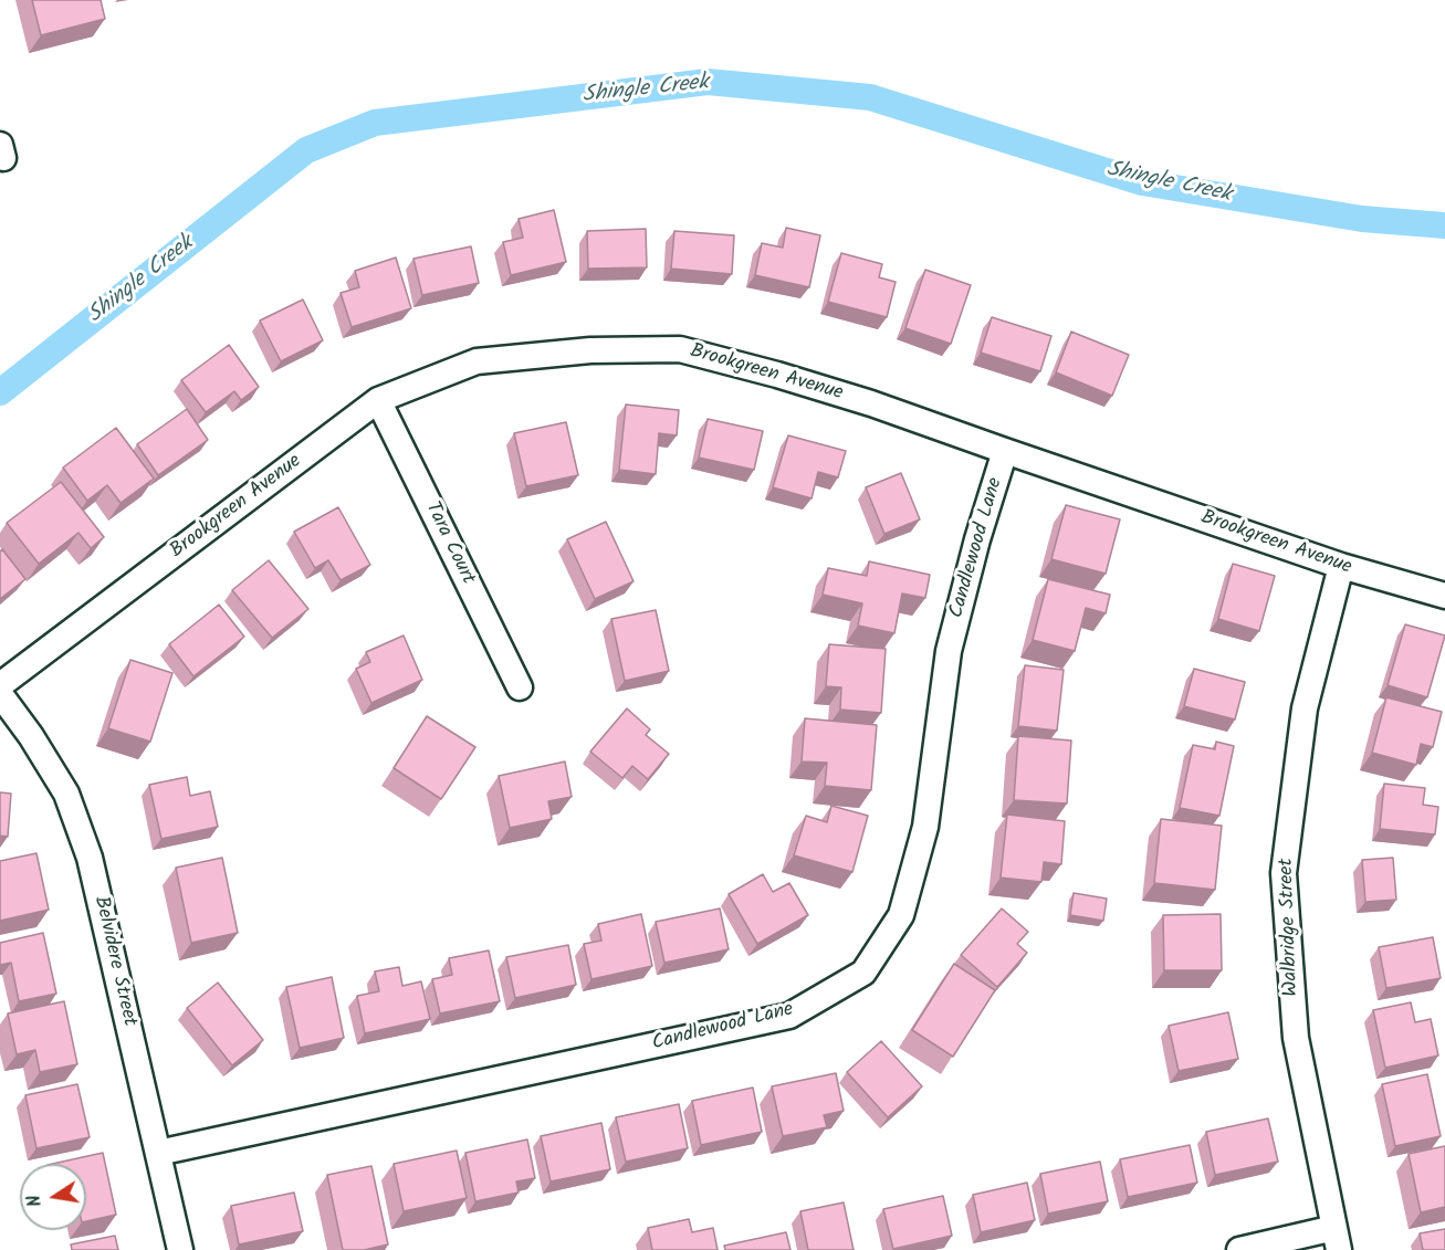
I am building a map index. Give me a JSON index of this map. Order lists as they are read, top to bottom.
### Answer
{
  "streets": {
    "street": [
      "Brookgreen Avenue",
      "Tara Court",
      "Candlewood Lane",
      "Walbridge Street",
      "Belvidere Street"
    ]
  },
  "crossings": [
    ["Brookgreen Avenue", "Tara Court"],
    ["Brookgreen Avenue", "Candlewood Lane"],
    ["Brookgreen Avenue", "Walbridge Street"],
    ["Candlewood Lane", "Belvidere Street"]
  ],
  "water": ["Shingle Creek"],
  "north": "left"
}
